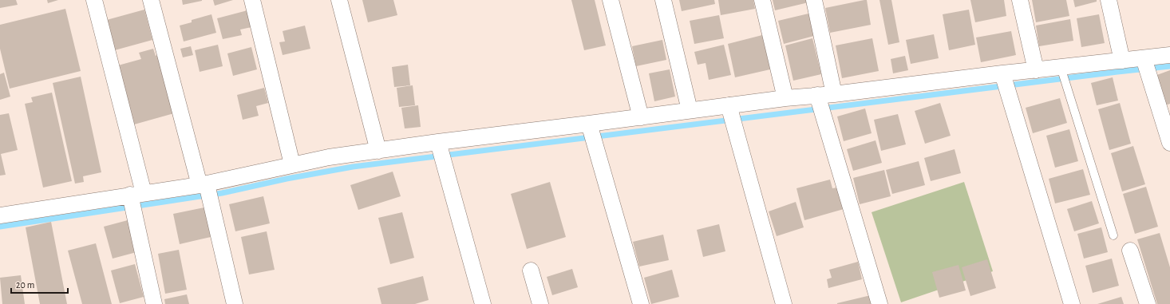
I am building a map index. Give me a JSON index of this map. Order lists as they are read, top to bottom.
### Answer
{
  "scale_bar": "20 m"
}
